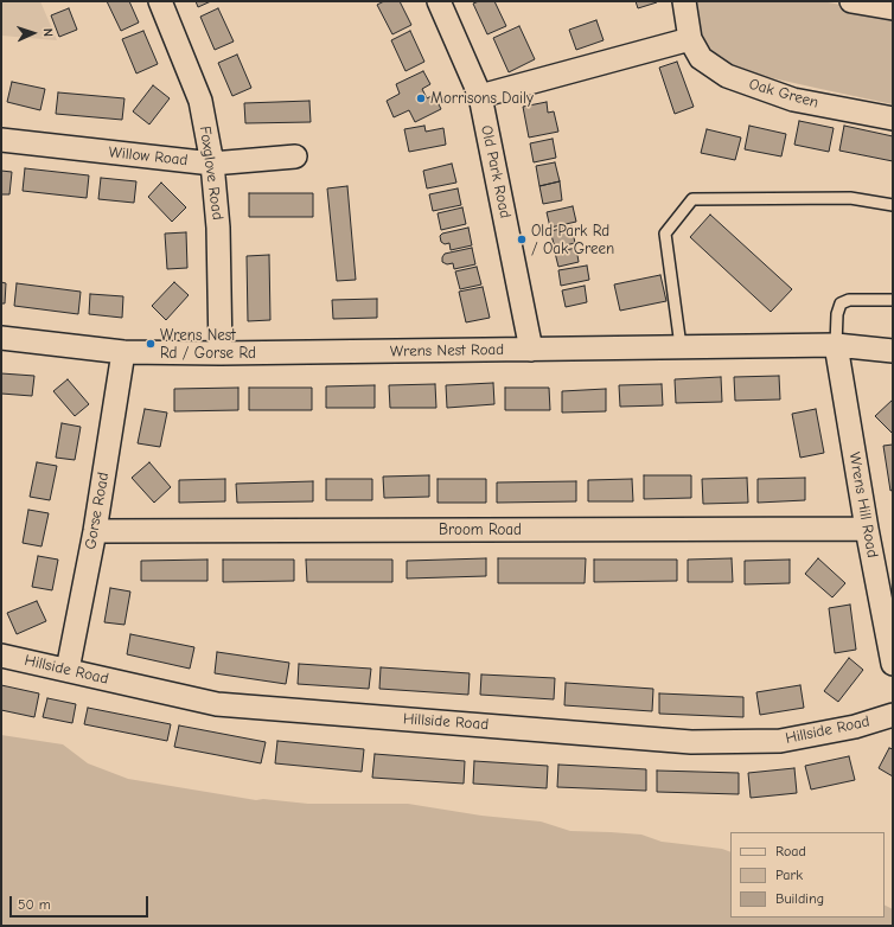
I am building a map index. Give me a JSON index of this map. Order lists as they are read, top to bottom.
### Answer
{
  "streets": {
    "street": [
      "Oak Green",
      "Willow Road",
      "Old Park Road",
      "Foxglove Road",
      "Wrens Nest Road",
      "Wrens Hill Road",
      "Gorse Road",
      "Broom Road",
      "Hillside Road"
    ]
  },
  "crossings": [
    ["Willow Road", "Foxglove Road"],
    ["Old Park Road", "Wrens Nest Road"],
    ["Foxglove Road", "Wrens Nest Road"],
    ["Wrens Nest Road", "Wrens Hill Road"],
    ["Wrens Nest Road", "Gorse Road"],
    ["Wrens Hill Road", "Broom Road"],
    ["Gorse Road", "Broom Road"],
    ["Gorse Road", "Hillside Road"]
  ],
  "places": ["Morrisons Daily", "Old Park Rd / Oak Green", "Wrens Nest Rd / Gorse Rd"],
  "legend": ["Road", "Park", "Building"],
  "scale_bar": "50 m",
  "north": "right"
}
